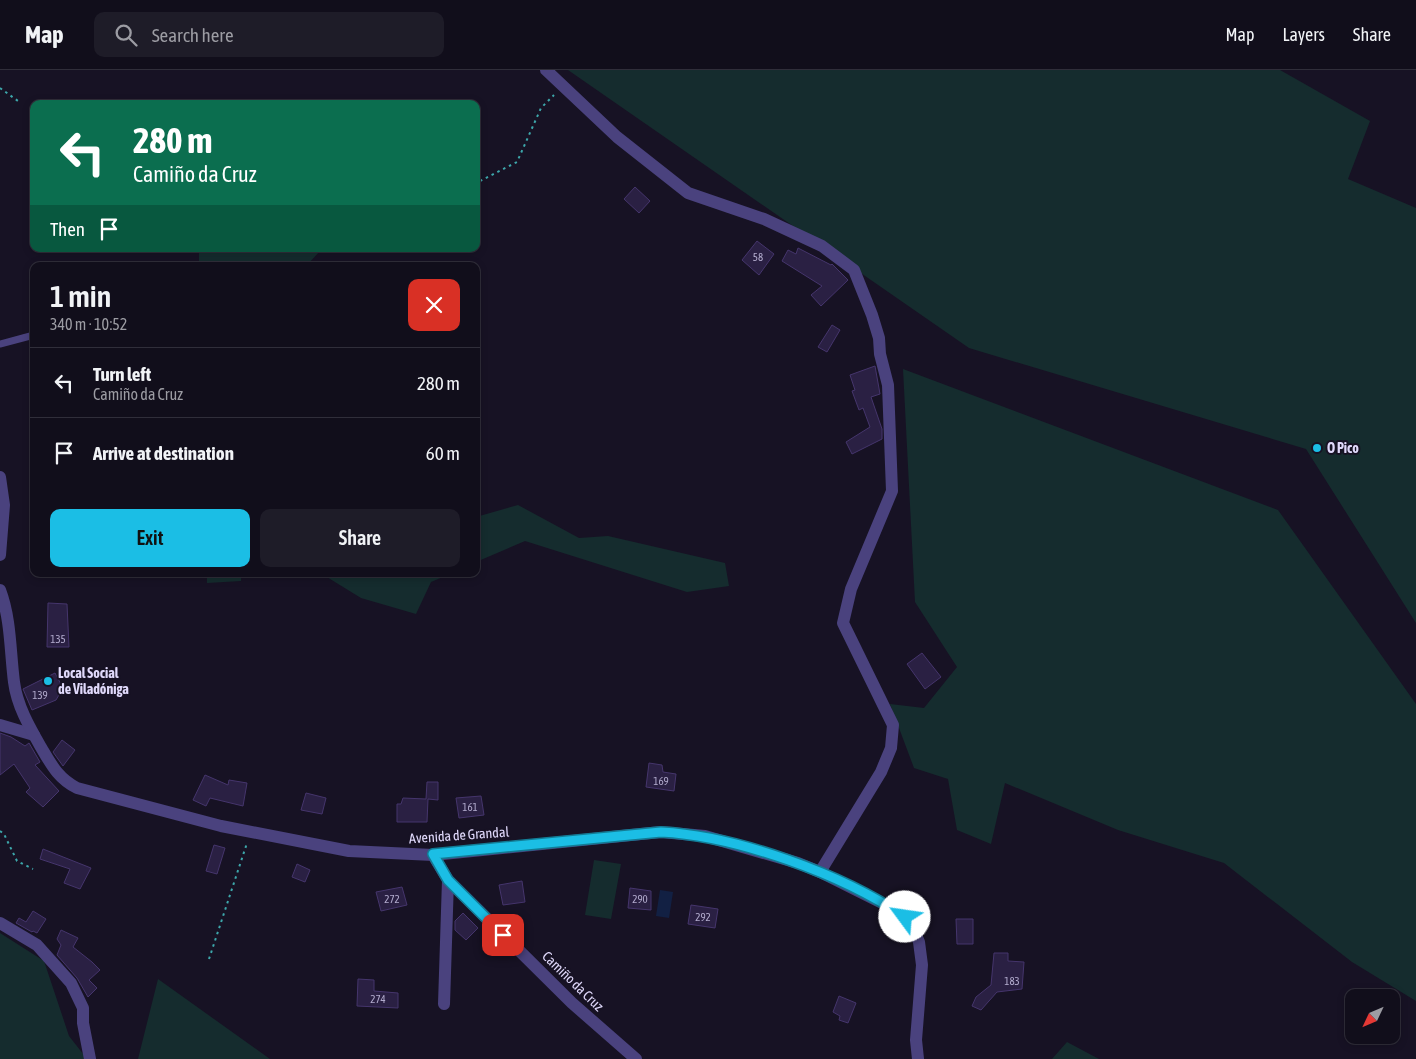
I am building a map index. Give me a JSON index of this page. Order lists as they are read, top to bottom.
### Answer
{
  "streets": {
    "street": ["Avenida de Grandal", "Camiño da Cruz"]
  },
  "crossings": [
    ["Avenida de Grandal", "Camiño da Cruz"]
  ],
  "places": ["O Pico", "Local Social de Viladóniga"],
  "house_numbers": [
    "58",
    "135",
    "139",
    "169",
    "161",
    "272",
    "290",
    "292",
    "183",
    "274"
  ],
  "north": "bottom left",
  "page": {
    "header": "Map",
    "search": "Search here",
    "nav": ["Map", "Layers", "Share"],
    "turn": ["280 m", "Camiño da Cruz"],
    "then": "Then",
    "heading": ["1 min", "340 m · 10:52"],
    "list": [
      {
        "name": "Turn left",
        "note": "Camiño da Cruz",
        "value": "280 m"
      },
      {
        "name": "Arrive at destination",
        "value": "60 m"
      }
    ],
    "buttons": ["Exit", "Share"]
  }
}
